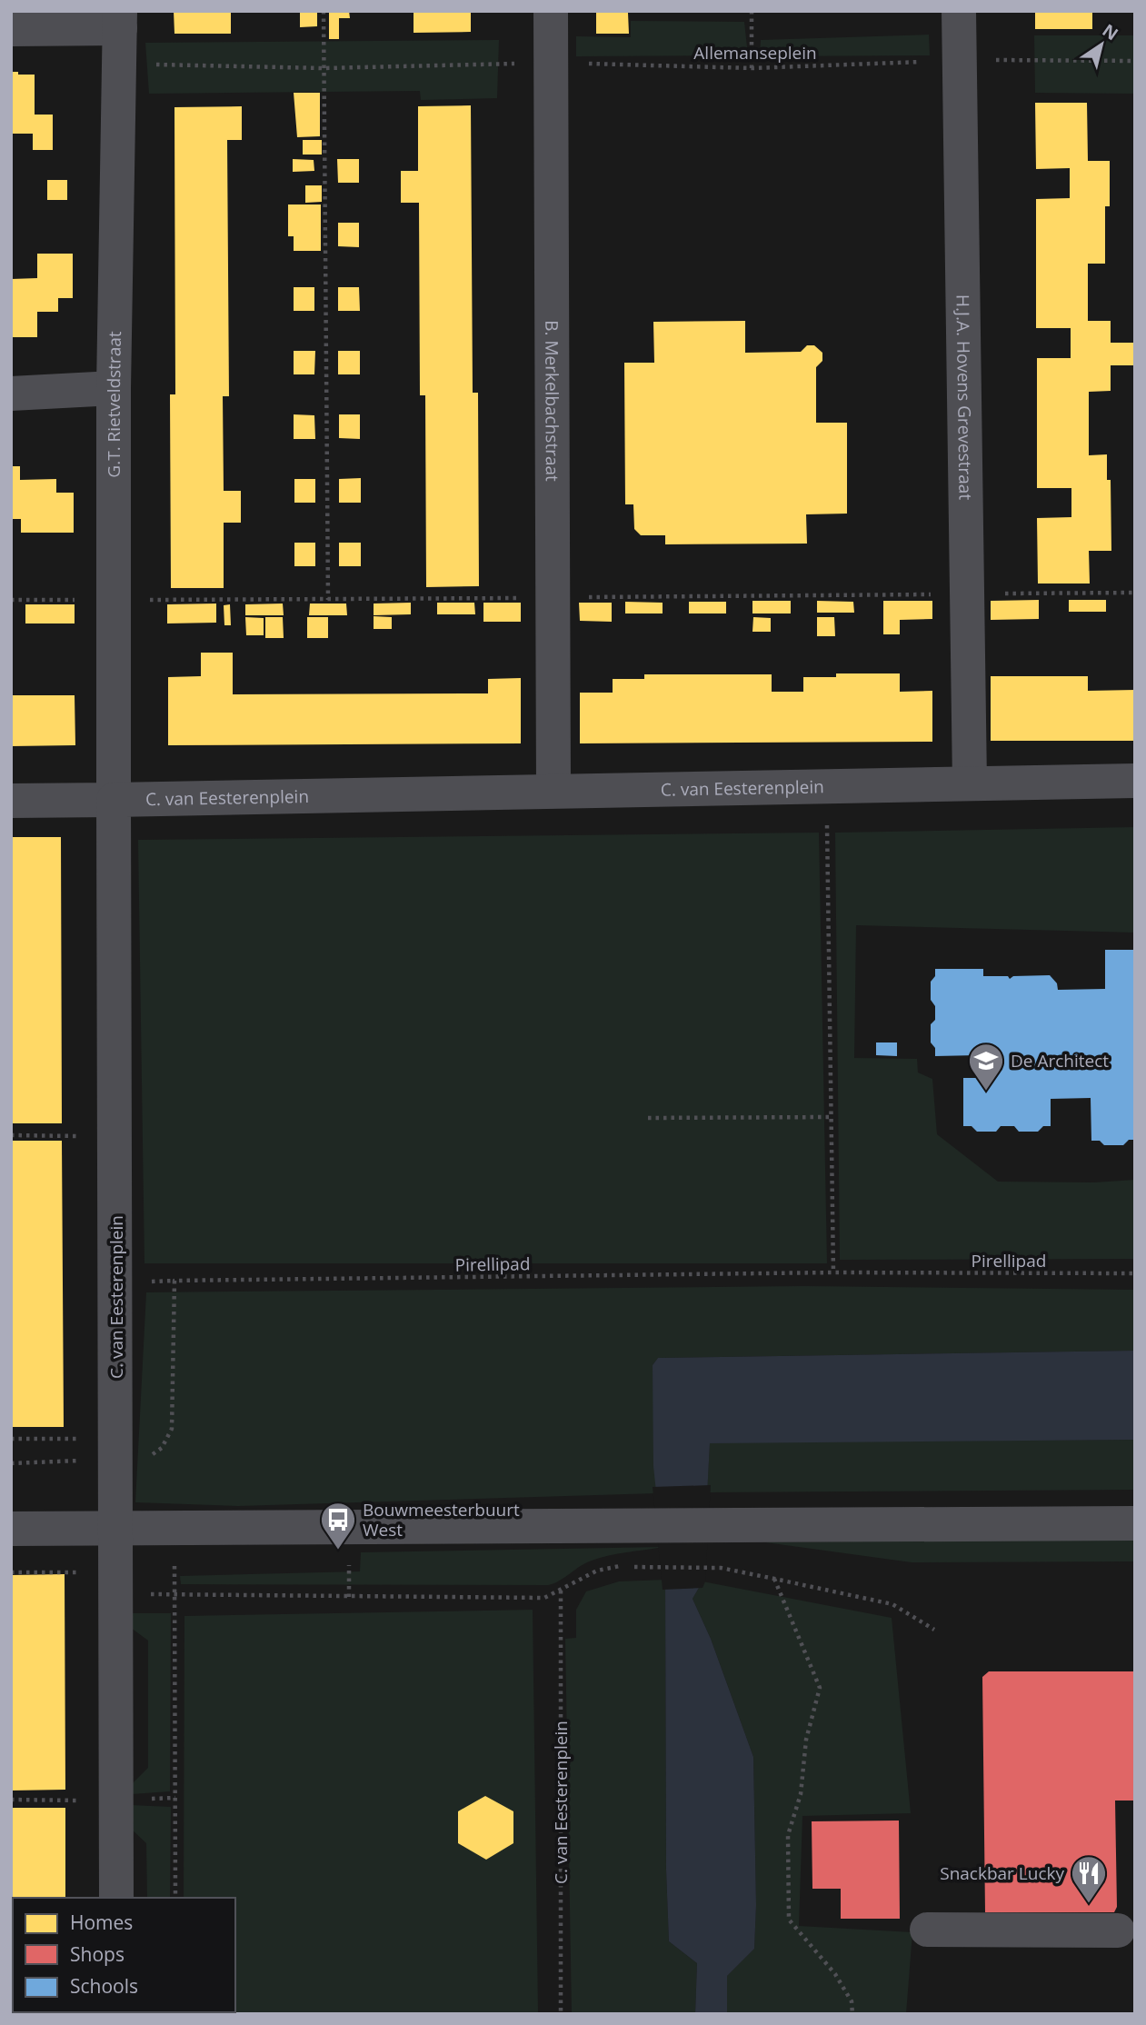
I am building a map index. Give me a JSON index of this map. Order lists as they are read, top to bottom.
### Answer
{
  "streets": {
    "street": [
      "H.J.A. Hovens Grevestraat",
      "B. Merkelbachstraat",
      "G.T. Rietveldstraat",
      "C. van Eesterenplein"
    ],
    "path": ["Allemanseplein", "Pirellipad"]
  },
  "crossings": [
    ["Allemanseplein", "H.J.A. Hovens Grevestraat"],
    ["Allemanseplein", "B. Merkelbachstraat"],
    ["Allemanseplein", "G.T. Rietveldstraat"],
    ["H.J.A. Hovens Grevestraat", "C. van Eesterenplein"],
    ["B. Merkelbachstraat", "C. van Eesterenplein"],
    ["G.T. Rietveldstraat", "C. van Eesterenplein"],
    ["C. van Eesterenplein", "Pirellipad"]
  ],
  "places": {
    "school or university": ["De Architect"],
    "bus stop": ["Bouwmeesterbuurt West"],
    "restaurant": ["Snackbar Lucky"]
  },
  "legend": ["Homes", "Shops", "Schools"],
  "north": "top right"
}
